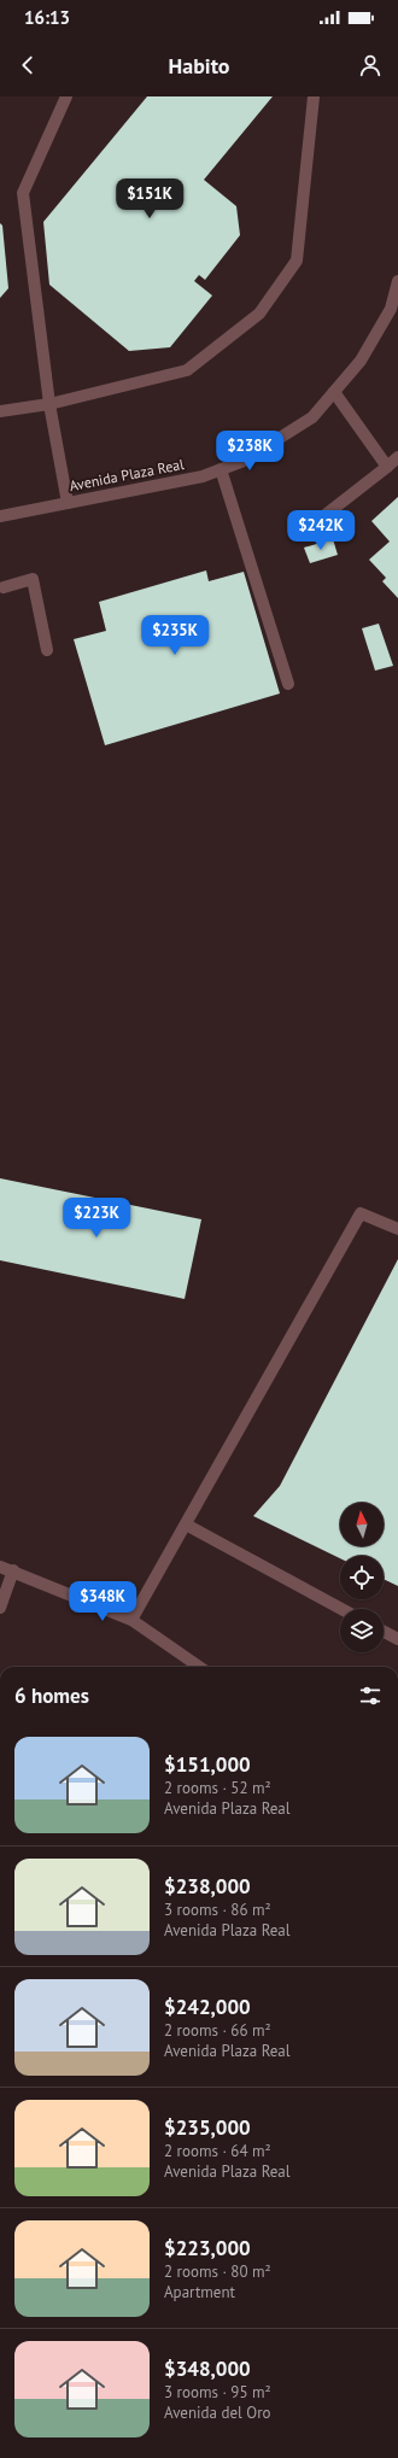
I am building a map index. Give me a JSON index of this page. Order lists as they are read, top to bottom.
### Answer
{
  "streets": {
    "street": ["Avenida Plaza Real"]
  },
  "north": "top",
  "page": {
    "status": "16:13",
    "header": "Habito",
    "price": [
      "$151K",
      "$238K",
      "$242K",
      "$235K",
      "$223K",
      "$348K"
    ],
    "heading": "6 homes",
    "list": [
      {
        "name": "$151,000",
        "note": "2 rooms · 52 m² · Avenida Plaza Real"
      },
      {
        "name": "$238,000",
        "note": "3 rooms · 86 m² · Avenida Plaza Real"
      },
      {
        "name": "$242,000",
        "note": "2 rooms · 66 m² · Avenida Plaza Real"
      },
      {
        "name": "$235,000",
        "note": "2 rooms · 64 m² · Avenida Plaza Real"
      },
      {
        "name": "$223,000",
        "note": "2 rooms · 80 m² · Apartment"
      },
      {
        "name": "$348,000",
        "note": "3 rooms · 95 m² · Avenida del Oro"
      }
    ]
  }
}
